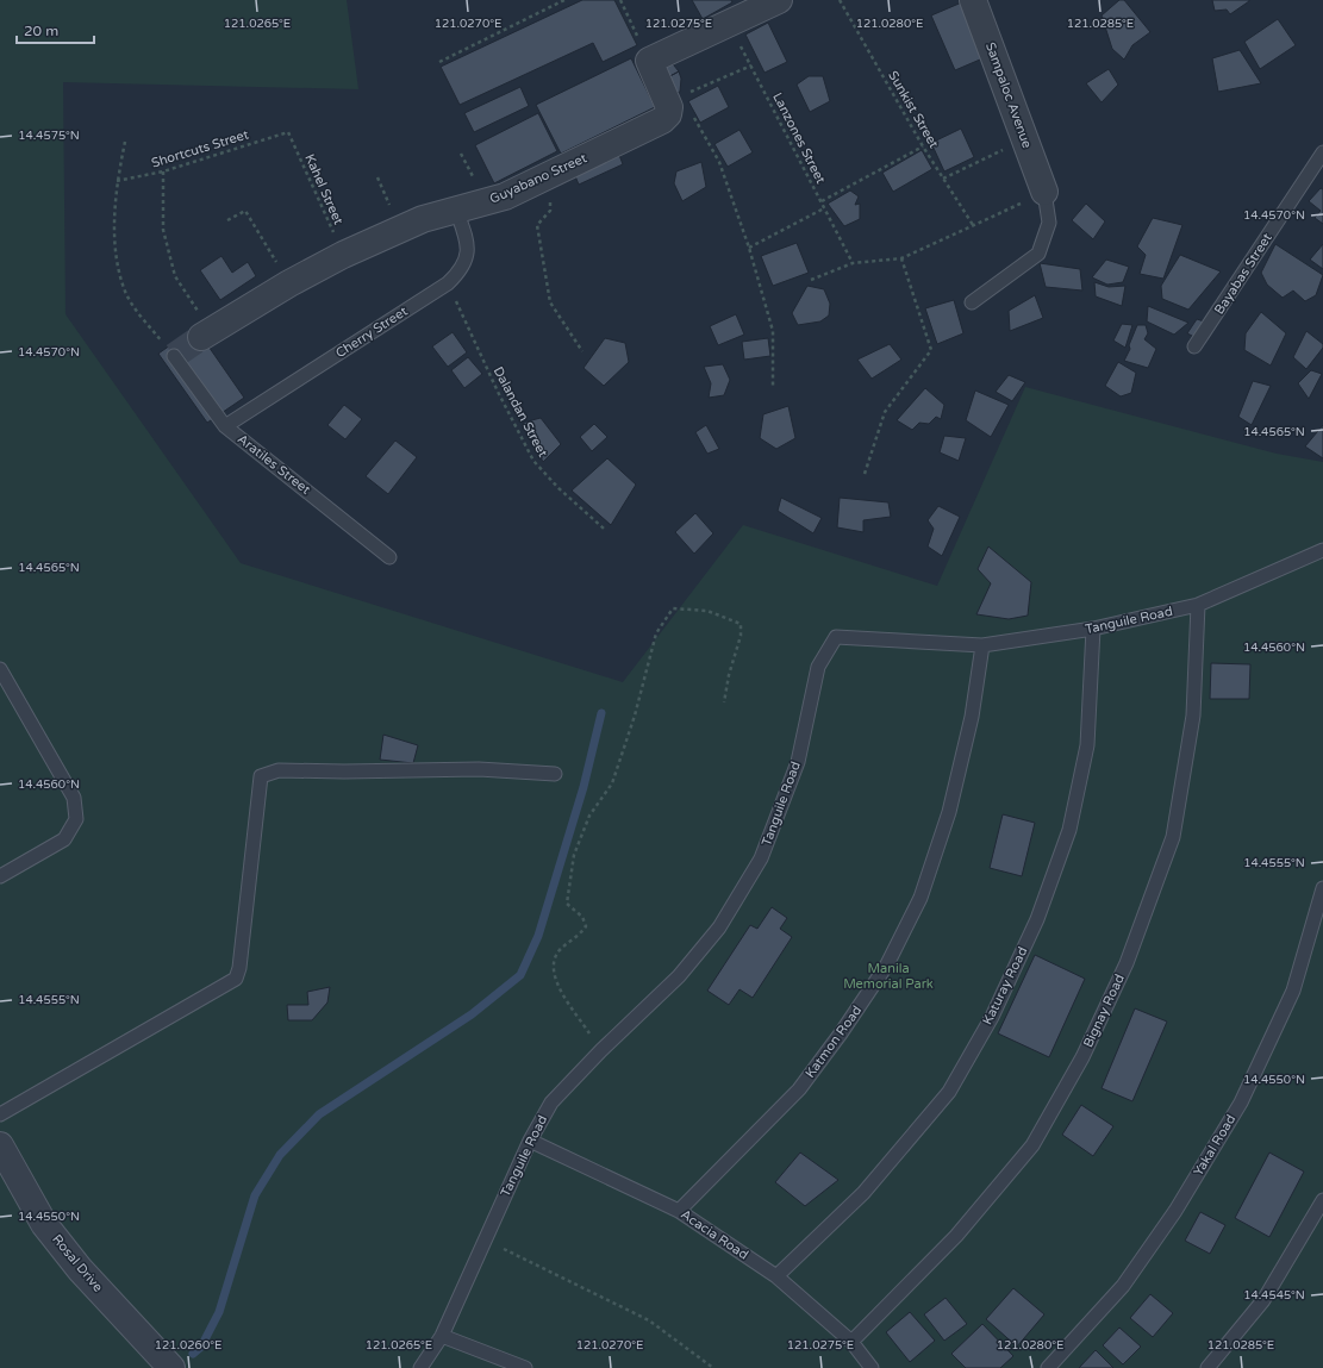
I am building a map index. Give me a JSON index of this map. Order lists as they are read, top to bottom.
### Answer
{
  "streets": {
    "street": ["Sampaloc Avenue", "Guyabano Street", "Rosal Drive"],
    "lane": [
      "Bayabas Street",
      "Cherry Street",
      "Aratiles Street",
      "Tanguile Road",
      "Katuray Road",
      "Bignay Road",
      "Katmon Road",
      "Yakal Road",
      "Acacia Road"
    ],
    "path": [
      "Sunkist Street",
      "Lanzones Street",
      "Shortcuts Street",
      "Kahel Street",
      "Dalandan Street"
    ]
  },
  "crossings": [
    ["Shortcuts Street", "Kahel Street"],
    ["Guyabano Street", "Kahel Street"],
    ["Guyabano Street", "Cherry Street"],
    ["Cherry Street", "Dalandan Street"],
    ["Cherry Street", "Aratiles Street"],
    ["Tanguile Road", "Katuray Road"],
    ["Tanguile Road", "Bignay Road"],
    ["Tanguile Road", "Katmon Road"],
    ["Tanguile Road", "Acacia Road"],
    ["Katuray Road", "Acacia Road"],
    ["Bignay Road", "Acacia Road"],
    ["Katmon Road", "Acacia Road"]
  ],
  "parks": ["Manila Memorial Park"],
  "scale_bar": "20 m",
  "coordinates": [
    "121.0265°E",
    "121.0270°E",
    "121.0275°E",
    "121.0280°E",
    "121.0285°E",
    "14.4575°N",
    "14.4570°N",
    "14.4565°N",
    "14.4560°N",
    "14.4555°N",
    "14.4550°N",
    "14.4545°N",
    "121.0260°E"
  ]
}
